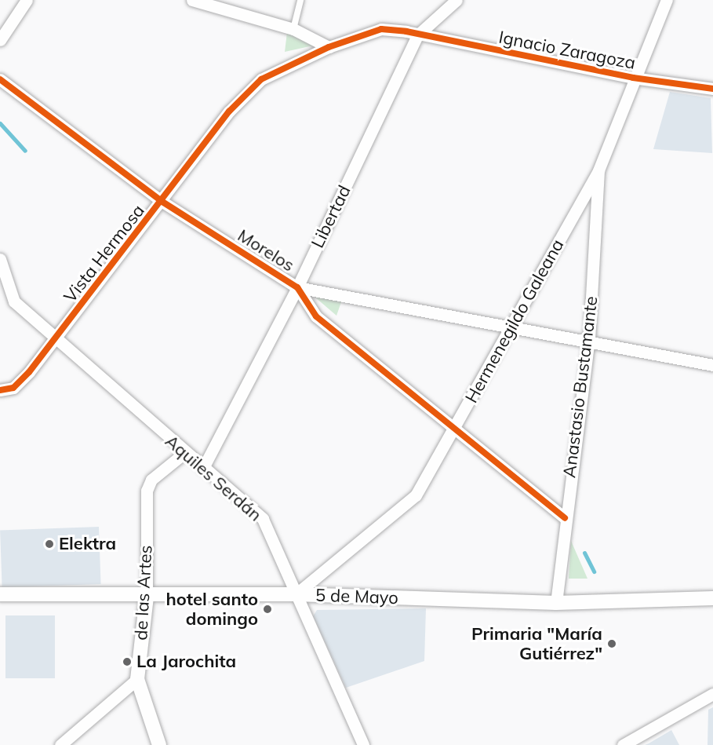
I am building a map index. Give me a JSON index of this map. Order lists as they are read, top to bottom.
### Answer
{
  "streets": {
    "street": [
      "Ignacio Zaragoza",
      "Libertad",
      "Morelos",
      "Vista Hermosa",
      "Hermenegildo Galeana",
      "Anastasio Bustamante",
      "Aquiles Serdán",
      "de las Artes",
      "5 de Mayo"
    ]
  },
  "crossings": [
    ["Ignacio Zaragoza", "Libertad"],
    ["Ignacio Zaragoza", "Vista Hermosa"],
    ["Ignacio Zaragoza", "Hermenegildo Galeana"],
    ["Libertad", "Morelos"],
    ["Libertad", "Vista Hermosa"],
    ["Libertad", "Aquiles Serdán"],
    ["Morelos", "Vista Hermosa"],
    ["Morelos", "Hermenegildo Galeana"],
    ["Morelos", "Anastasio Bustamante"],
    ["Vista Hermosa", "Aquiles Serdán"],
    ["Hermenegildo Galeana", "Anastasio Bustamante"],
    ["Hermenegildo Galeana", "Aquiles Serdán"],
    ["Hermenegildo Galeana", "5 de Mayo"],
    ["Anastasio Bustamante", "5 de Mayo"],
    ["Aquiles Serdán", "de las Artes"],
    ["Aquiles Serdán", "5 de Mayo"],
    ["de las Artes", "5 de Mayo"]
  ],
  "places": [
    "Elektra",
    "hotel santo domingo",
    "Primaria \"María Gutiérrez\"",
    "La Jarochita"
  ]
}
